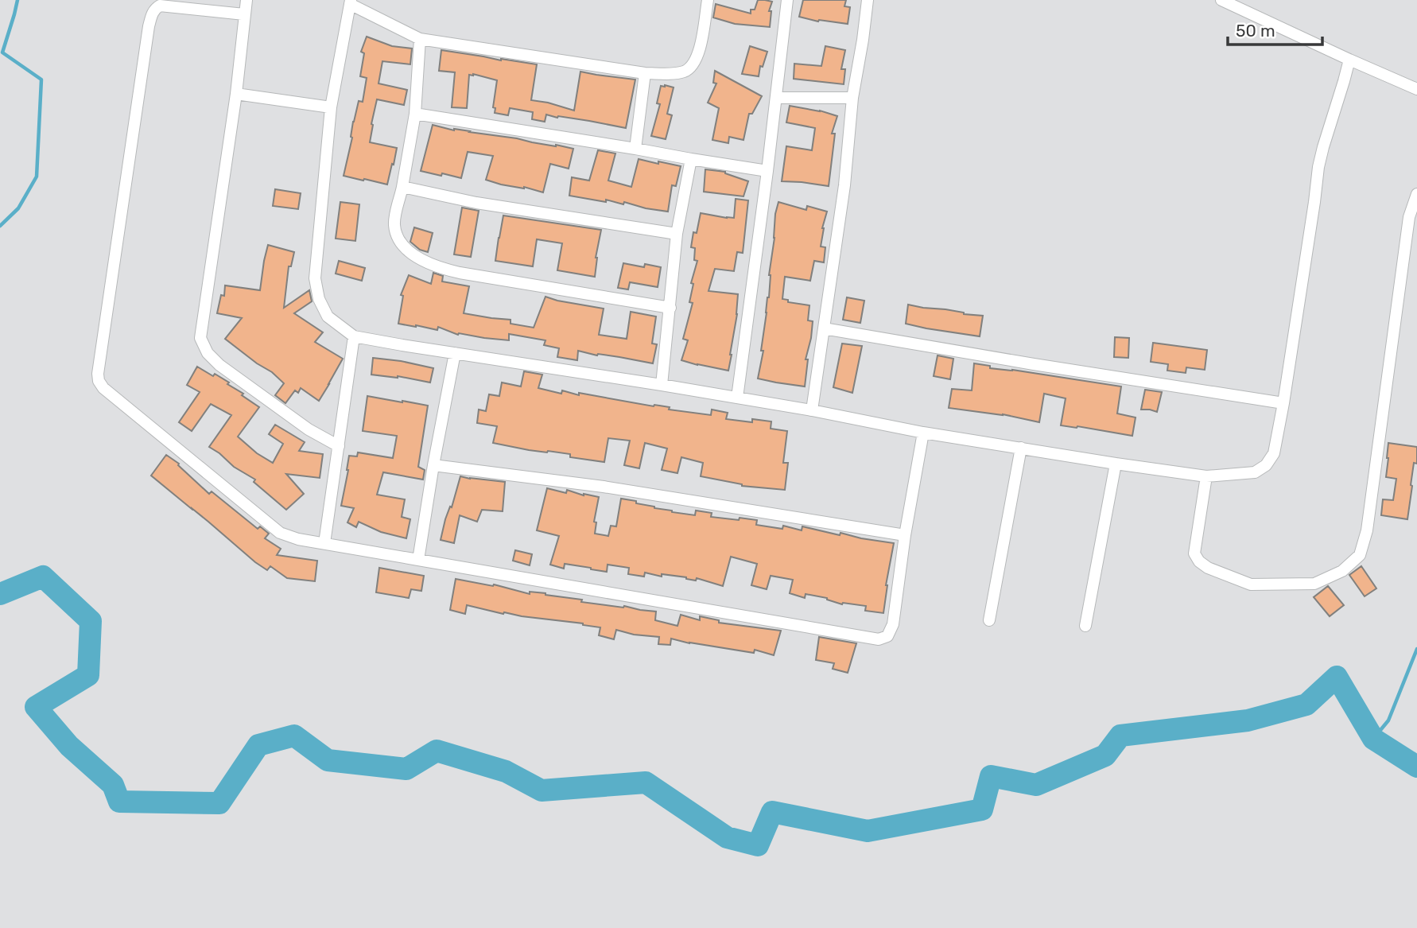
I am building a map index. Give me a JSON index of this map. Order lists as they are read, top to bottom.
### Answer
{
  "scale_bar": "50 m"
}
